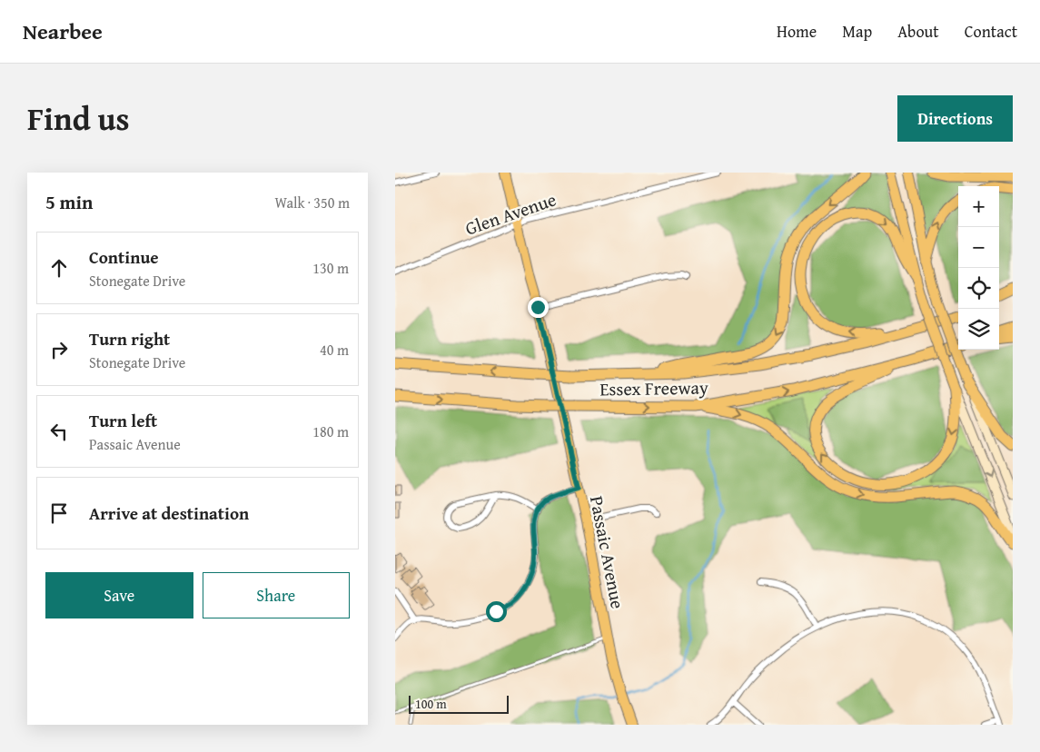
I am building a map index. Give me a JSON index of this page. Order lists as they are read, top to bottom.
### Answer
{
  "streets": {
    "highway": ["Essex Freeway"],
    "main road": ["Passaic Avenue"],
    "street": ["Glen Avenue"]
  },
  "crossings": [
    ["Glen Avenue", "Passaic Avenue"]
  ],
  "scale_bar": "100 m",
  "page": {
    "header": "Nearbee",
    "nav": [
      "Home",
      "Map",
      "About",
      "Contact"
    ],
    "title": "Find us",
    "buttons": [
      "Directions",
      ["Save", "Share"]
    ],
    "heading": ["5 min", "Walk · 350 m"],
    "map_buttons": ["+", "−"],
    "list": [
      ["Continue", "Stonegate Drive", "130 m"],
      ["Turn right", "Stonegate Drive", "40 m"],
      ["Turn left", "Passaic Avenue", "180 m"],
      "Arrive at destination"
    ],
    "scale": "100 m"
  }
}
